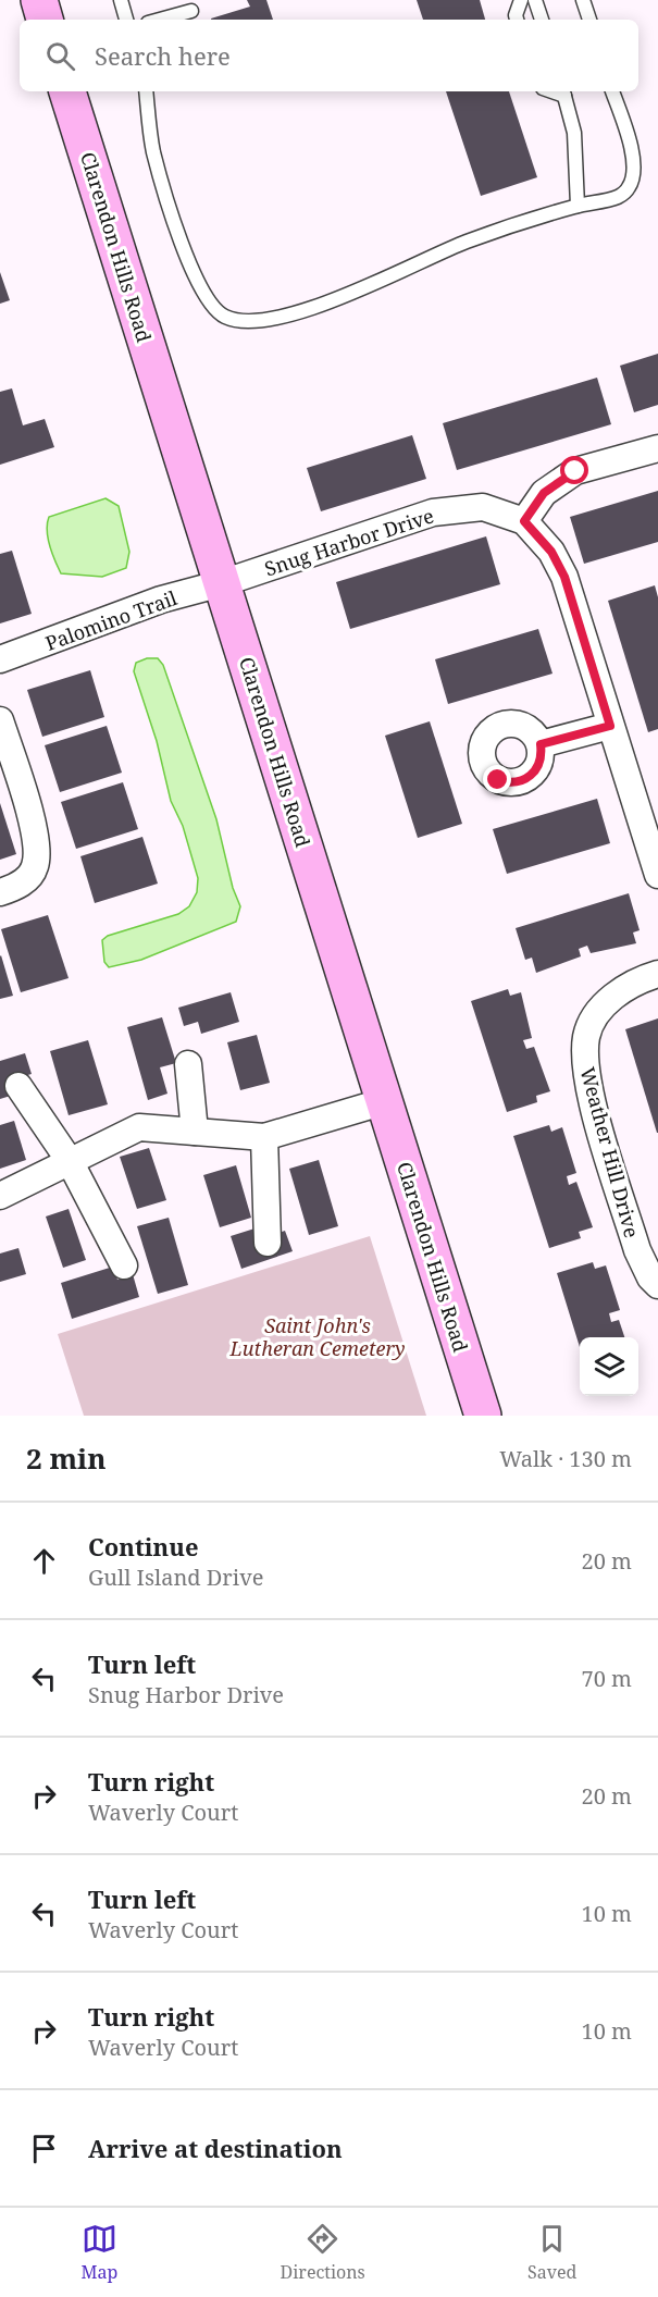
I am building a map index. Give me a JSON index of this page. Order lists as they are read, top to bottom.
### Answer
{
  "streets": {
    "street": [
      "Clarendon Hills Road",
      "Snug Harbor Drive",
      "Palomino Trail",
      "Weather Hill Drive"
    ]
  },
  "crossings": [
    ["Clarendon Hills Road", "Snug Harbor Drive"],
    ["Clarendon Hills Road", "Palomino Trail"],
    ["Snug Harbor Drive", "Palomino Trail"]
  ],
  "parks": ["Saint John's Lutheran Cemetery"],
  "page": {
    "search": "Search here",
    "heading": ["2 min", "Walk · 130 m"],
    "list": [
      ["Continue", "Gull Island Drive", "20 m"],
      ["Turn left", "Snug Harbor Drive", "70 m"],
      ["Turn right", "Waverly Court", "20 m"],
      ["Turn left", "Waverly Court", "10 m"],
      ["Turn right", "Waverly Court", "10 m"],
      "Arrive at destination"
    ],
    "nav": ["Map", "Directions", "Saved"]
  }
}
